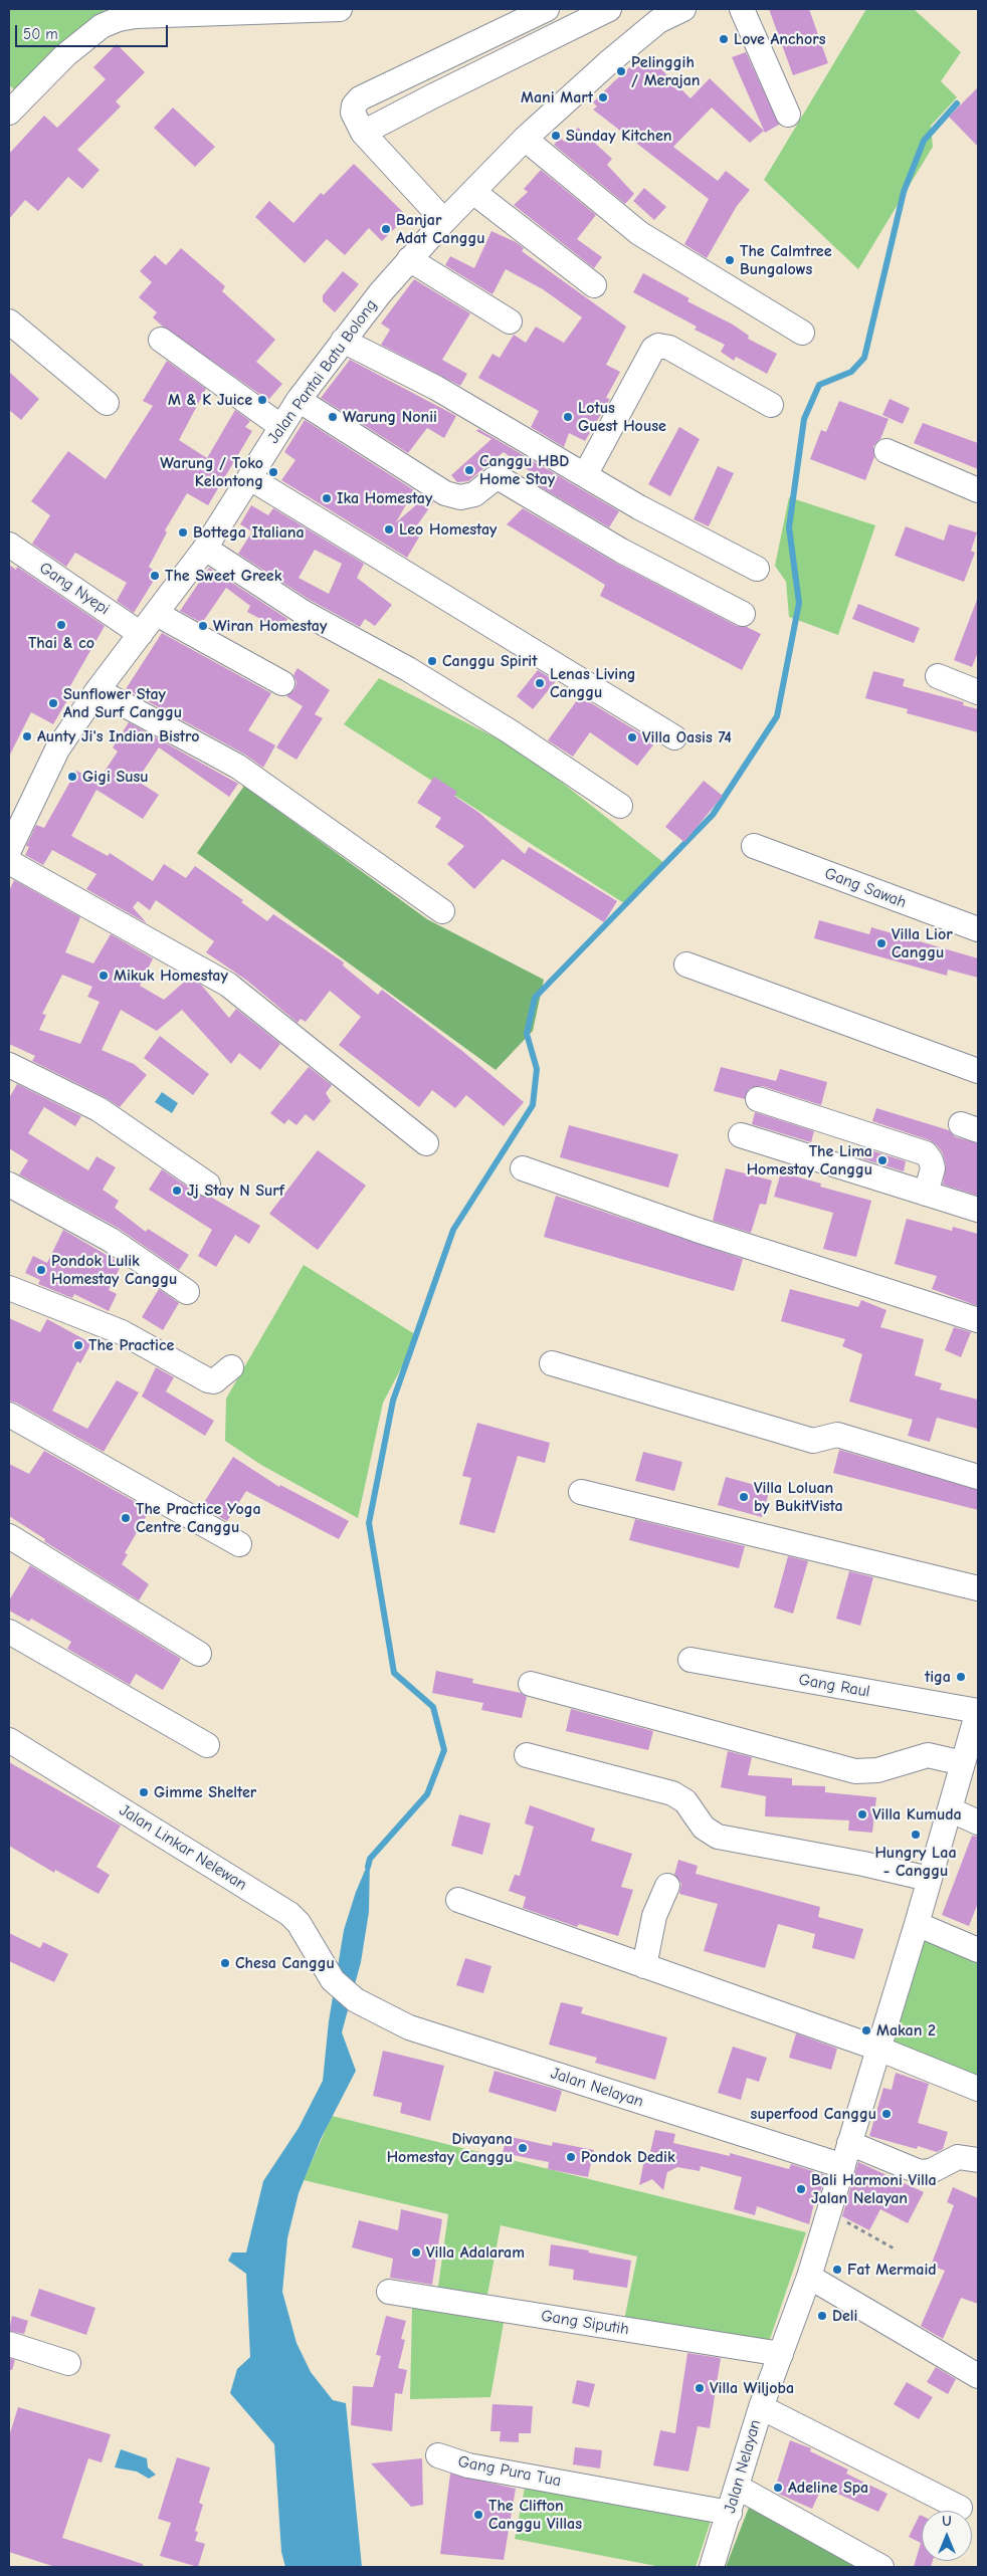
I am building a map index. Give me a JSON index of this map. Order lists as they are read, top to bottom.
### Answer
{
  "streets": {
    "street": [
      "Jalan Pantai Batu Bolong",
      "Gang Nyepi",
      "Gang Sawah",
      "Gang Raul",
      "Jalan Linkar Nelewan",
      "Jalan Nelayan",
      "Gang Siputih",
      "Gang Pura Tua"
    ]
  },
  "crossings": [
    ["Jalan Pantai Batu Bolong", "Gang Nyepi"],
    ["Gang Raul", "Jalan Nelayan"],
    ["Jalan Linkar Nelewan", "Jalan Nelayan"],
    ["Jalan Nelayan", "Gang Siputih"],
    ["Jalan Nelayan", "Gang Pura Tua"]
  ],
  "places": [
    "Love Anchors",
    "Pelinggih / Merajan",
    "Mani Mart",
    "Sunday Kitchen",
    "Banjar Adat Canggu",
    "The Calmtree Bungalows",
    "M & K Juice",
    "Warung Nonii",
    "Lotus Guest House",
    "Canggu HBD Home Stay",
    "Warung / Toko Kelontong",
    "Ika Homestay",
    "Leo Homestay",
    "Bottega Italiana",
    "The Sweet Greek",
    "Thai & co",
    "Wiran Homestay",
    "Canggu Spirit",
    "Lenas Living Canggu",
    "Sunflower Stay And Surf Canggu",
    "Aunty Ji's Indian Bistro",
    "Villa Oasis 74",
    "Gigi Susu",
    "Villa Lior Canggu",
    "Mikuk Homestay",
    "The Lima Homestay Canggu",
    "Jj Stay N Surf",
    "Pondok Lulik Homestay Canggu",
    "The Practice",
    "Villa Loluan by BukitVista",
    "The Practice Yoga Centre Canggu",
    "tiga",
    "Gimme Shelter",
    "Villa Kumuda",
    "Hungry Laa - Canggu",
    "Chesa Canggu",
    "Makan 2",
    "superfood Canggu",
    "Divayana Homestay Canggu",
    "Pondok Dedik",
    "Bali Harmoni Villa Jalan Nelayan",
    "Villa Adalaram",
    "Fat Mermaid",
    "Deli",
    "Villa Wiljoba",
    "Adeline Spa",
    "The Clifton Canggu Villas"
  ],
  "scale_bar": "50 m",
  "north": "top"
}
